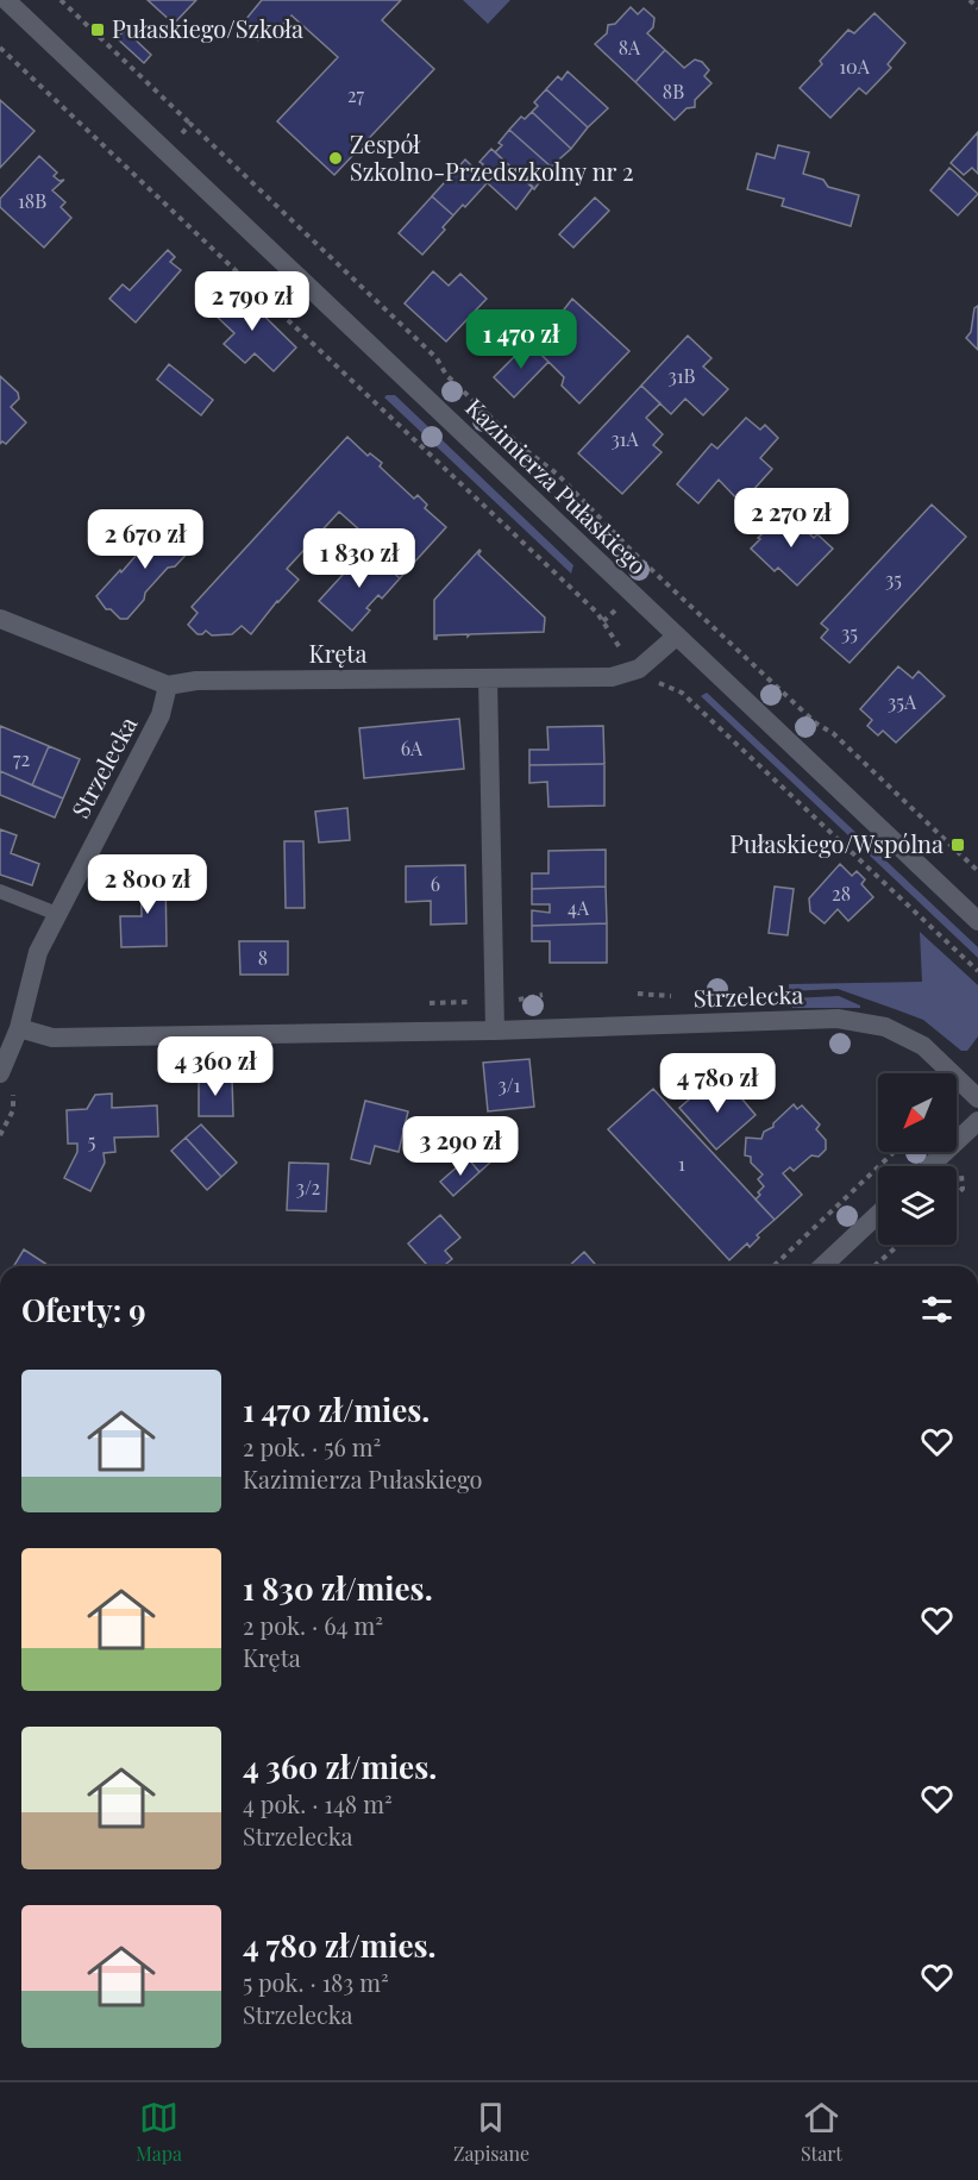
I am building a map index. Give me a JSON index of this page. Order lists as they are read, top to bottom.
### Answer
{
  "streets": {
    "street": ["Kazimierza Pułaskiego", "Kręta", "Strzelecka"]
  },
  "crossings": [
    ["Kazimierza Pułaskiego", "Kręta"],
    ["Kręta", "Strzelecka"]
  ],
  "places": {
    "transit": ["Pułaskiego/Szkoła", "Pułaskiego/Wspólna"],
    "other": ["Zespół Szkolno-Przedszkolny nr 2"]
  },
  "house_numbers": [
    "8A",
    "10A",
    "8B",
    "27",
    "18B",
    "31B",
    "31A",
    "35",
    "35",
    "35A",
    "6A",
    "72",
    "6",
    "28",
    "4A",
    "8",
    "3/1",
    "5",
    "1",
    "3/2"
  ],
  "north": "bottom left",
  "page": {
    "price": [
      "2 790 zł",
      "1 470 zł",
      "2 270 zł",
      "2 670 zł",
      "1 830 zł",
      "2 800 zł",
      "4 360 zł",
      "4 780 zł",
      "3 290 zł"
    ],
    "heading": "Oferty: 9",
    "list": [
      {
        "name": "1 470 zł/mies.",
        "note": "2 pok. · 56 m² · Kazimierza Pułaskiego"
      },
      {
        "name": "1 830 zł/mies.",
        "note": "2 pok. · 64 m² · Kręta"
      },
      {
        "name": "4 360 zł/mies.",
        "note": "4 pok. · 148 m² · Strzelecka"
      },
      {
        "name": "4 780 zł/mies.",
        "note": "5 pok. · 183 m² · Strzelecka"
      }
    ],
    "tabs": ["Mapa", "Zapisane", "Start"]
  }
}
